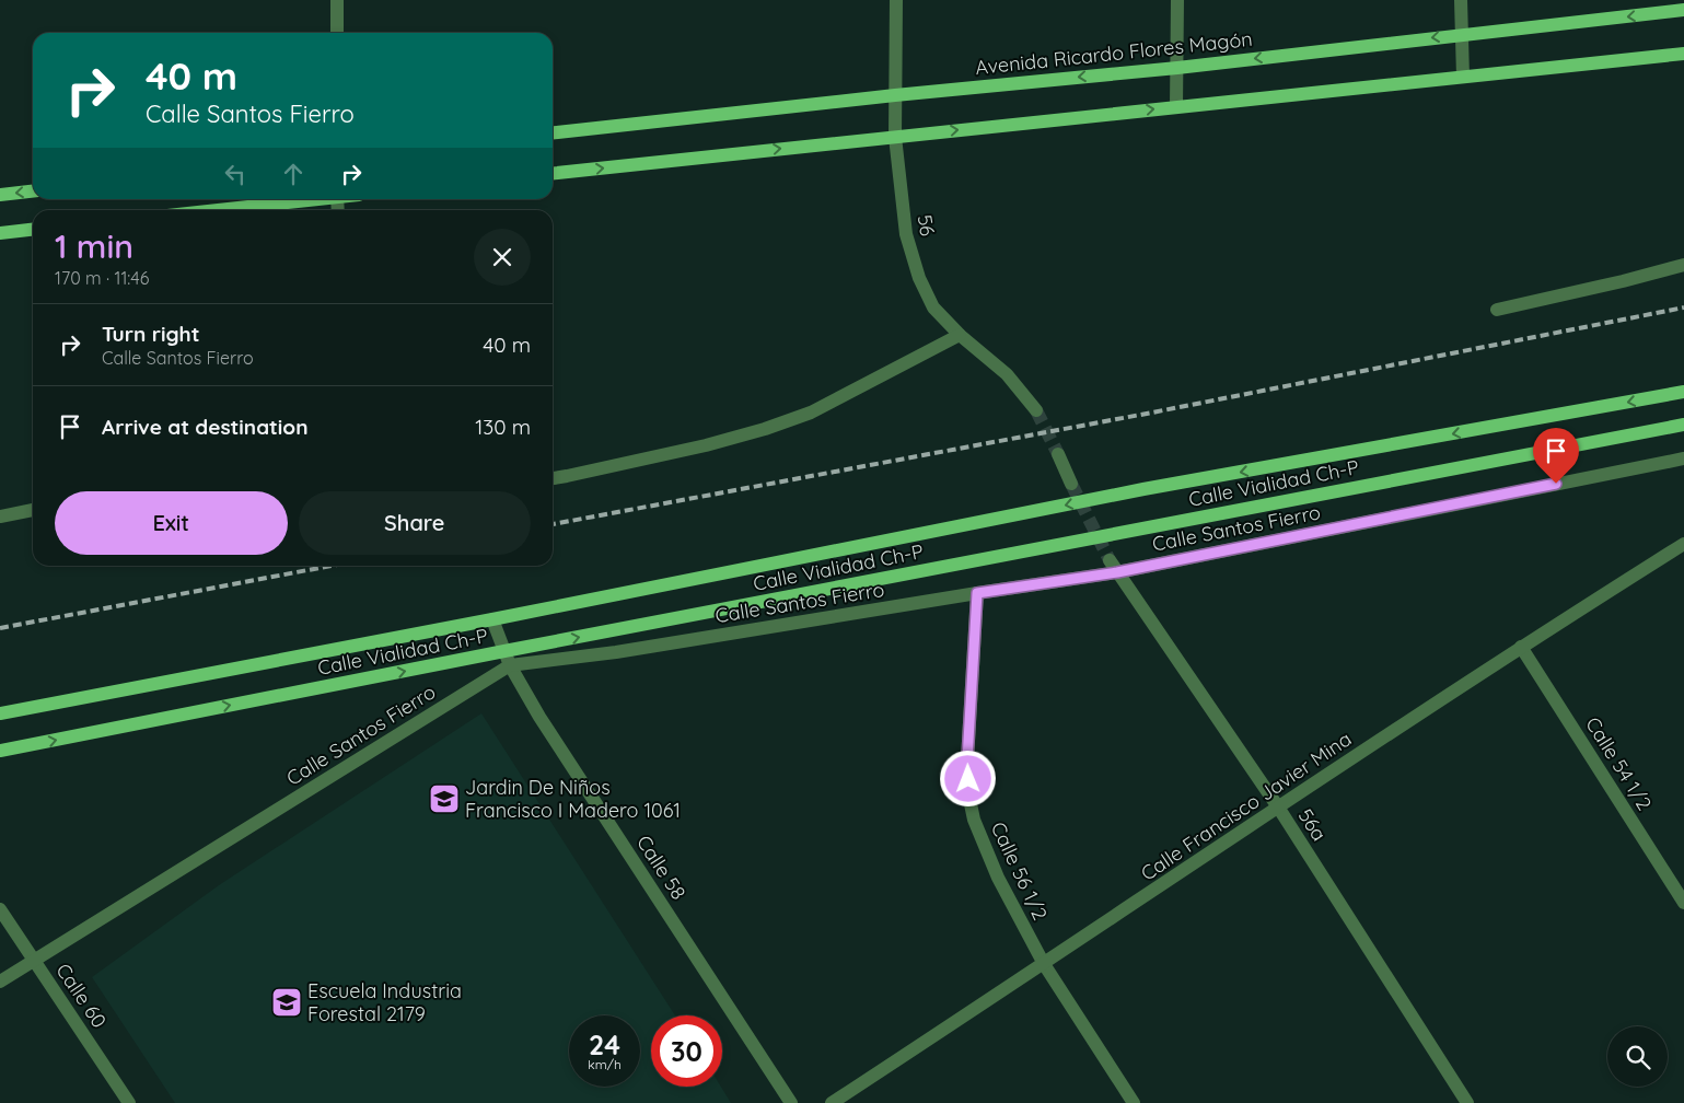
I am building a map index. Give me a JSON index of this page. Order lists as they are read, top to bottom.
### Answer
{
  "streets": {
    "main road": ["Avenida Ricardo Flores Magón", "Calle Vialidad Ch-P"],
    "street": [
      "56",
      "Calle Santos Fierro",
      "Calle 54 1/2",
      "Calle Francisco Javier Mina",
      "56a",
      "Calle 58",
      "Calle 56 1/2",
      "Calle 60"
    ]
  },
  "crossings": [
    ["Avenida Ricardo Flores Magón", "56"],
    ["Calle Vialidad Ch-P", "Calle 58"],
    ["Calle Santos Fierro", "56a"],
    ["Calle Santos Fierro", "Calle 58"],
    ["Calle Santos Fierro", "Calle 56 1/2"],
    ["Calle Santos Fierro", "Calle 60"],
    ["Calle 54 1/2", "Calle Francisco Javier Mina"],
    ["Calle Francisco Javier Mina", "56a"],
    ["Calle Francisco Javier Mina", "Calle 56 1/2"]
  ],
  "places": {
    "school or university": ["Jardin De Niños Francisco I Madero 1061", "Escuela Industria Forestal 2179"]
  },
  "page": {
    "turn": ["40 m", "Calle Santos Fierro"],
    "heading": ["1 min", "170 m · 11:46"],
    "list": [
      {
        "name": "Turn right",
        "note": "Calle Santos Fierro",
        "value": "40 m"
      },
      {
        "name": "Arrive at destination",
        "value": "130 m"
      }
    ],
    "buttons": ["Exit", "Share"],
    "speed": "24 km/h",
    "limit": "30"
  }
}
